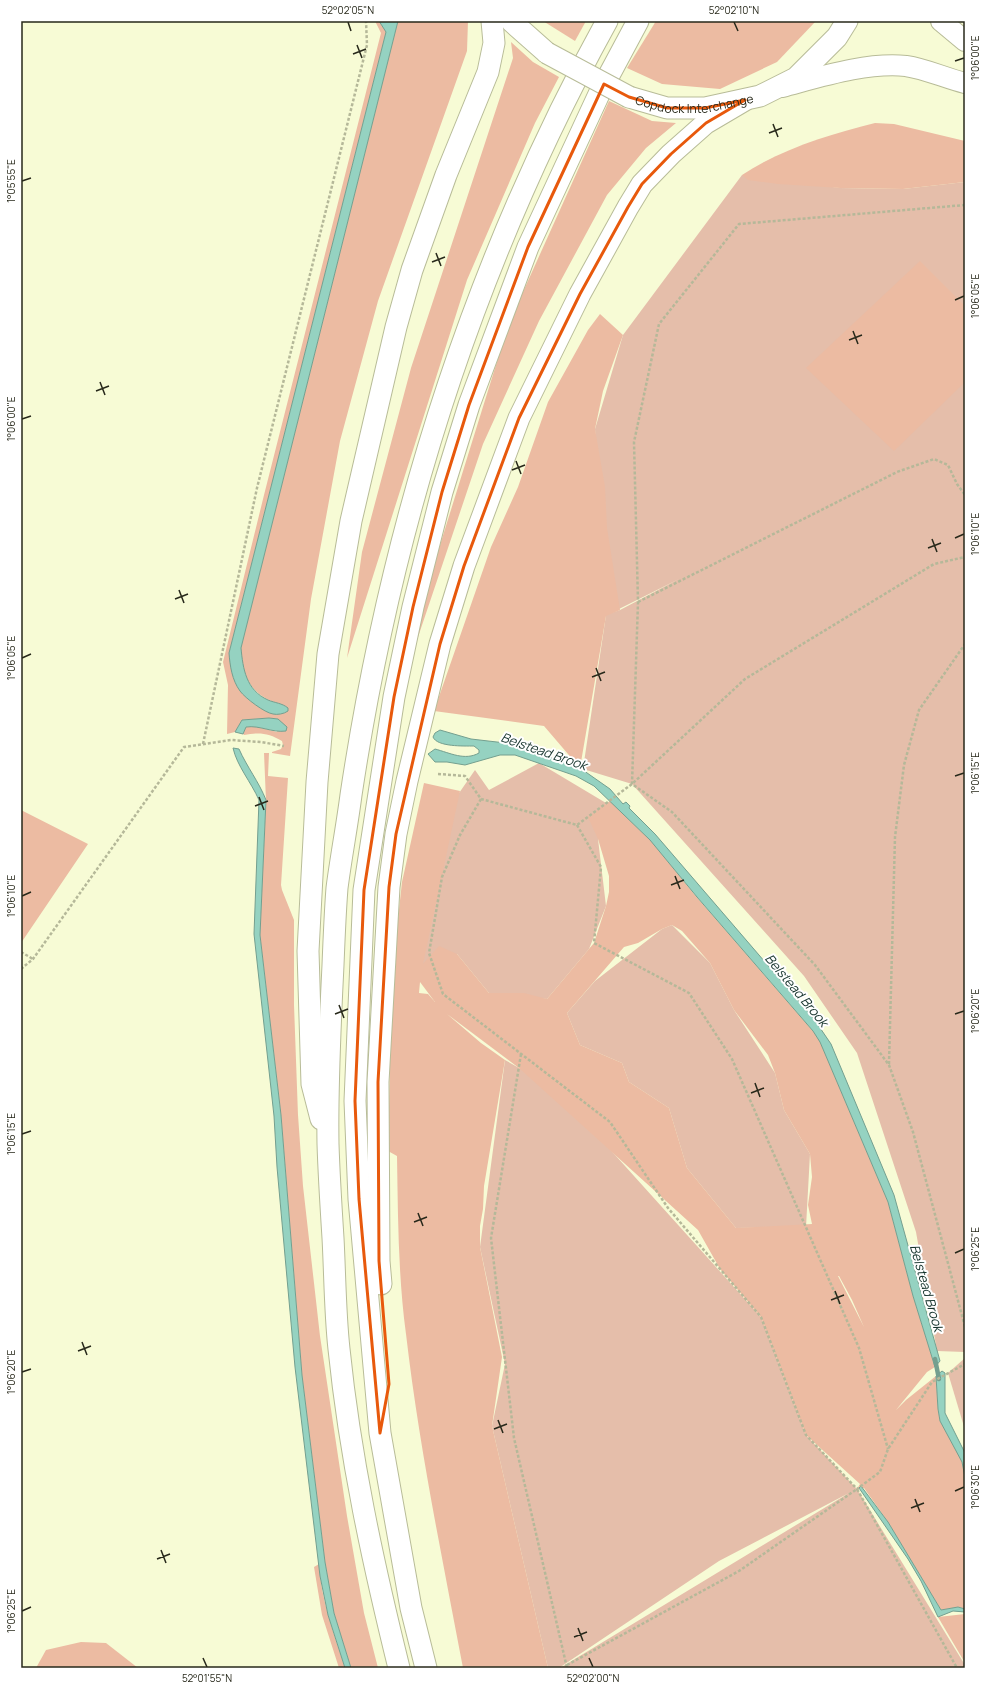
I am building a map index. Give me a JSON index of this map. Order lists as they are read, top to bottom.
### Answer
{
  "streets": {
    "highway": ["Copdock Interchange"]
  },
  "water": ["Belstead Brook"],
  "coordinates": [
    "52°02'05\"N",
    "52°02'10\"N",
    "1°06'00\"E",
    "1°05'55\"E",
    "1°06'05\"E",
    "1°06'10\"E",
    "1°06'15\"E",
    "1°06'20\"E",
    "1°06'25\"E",
    "1°06'30\"E",
    "52°01'55\"N",
    "52°02'00\"N"
  ]
}
